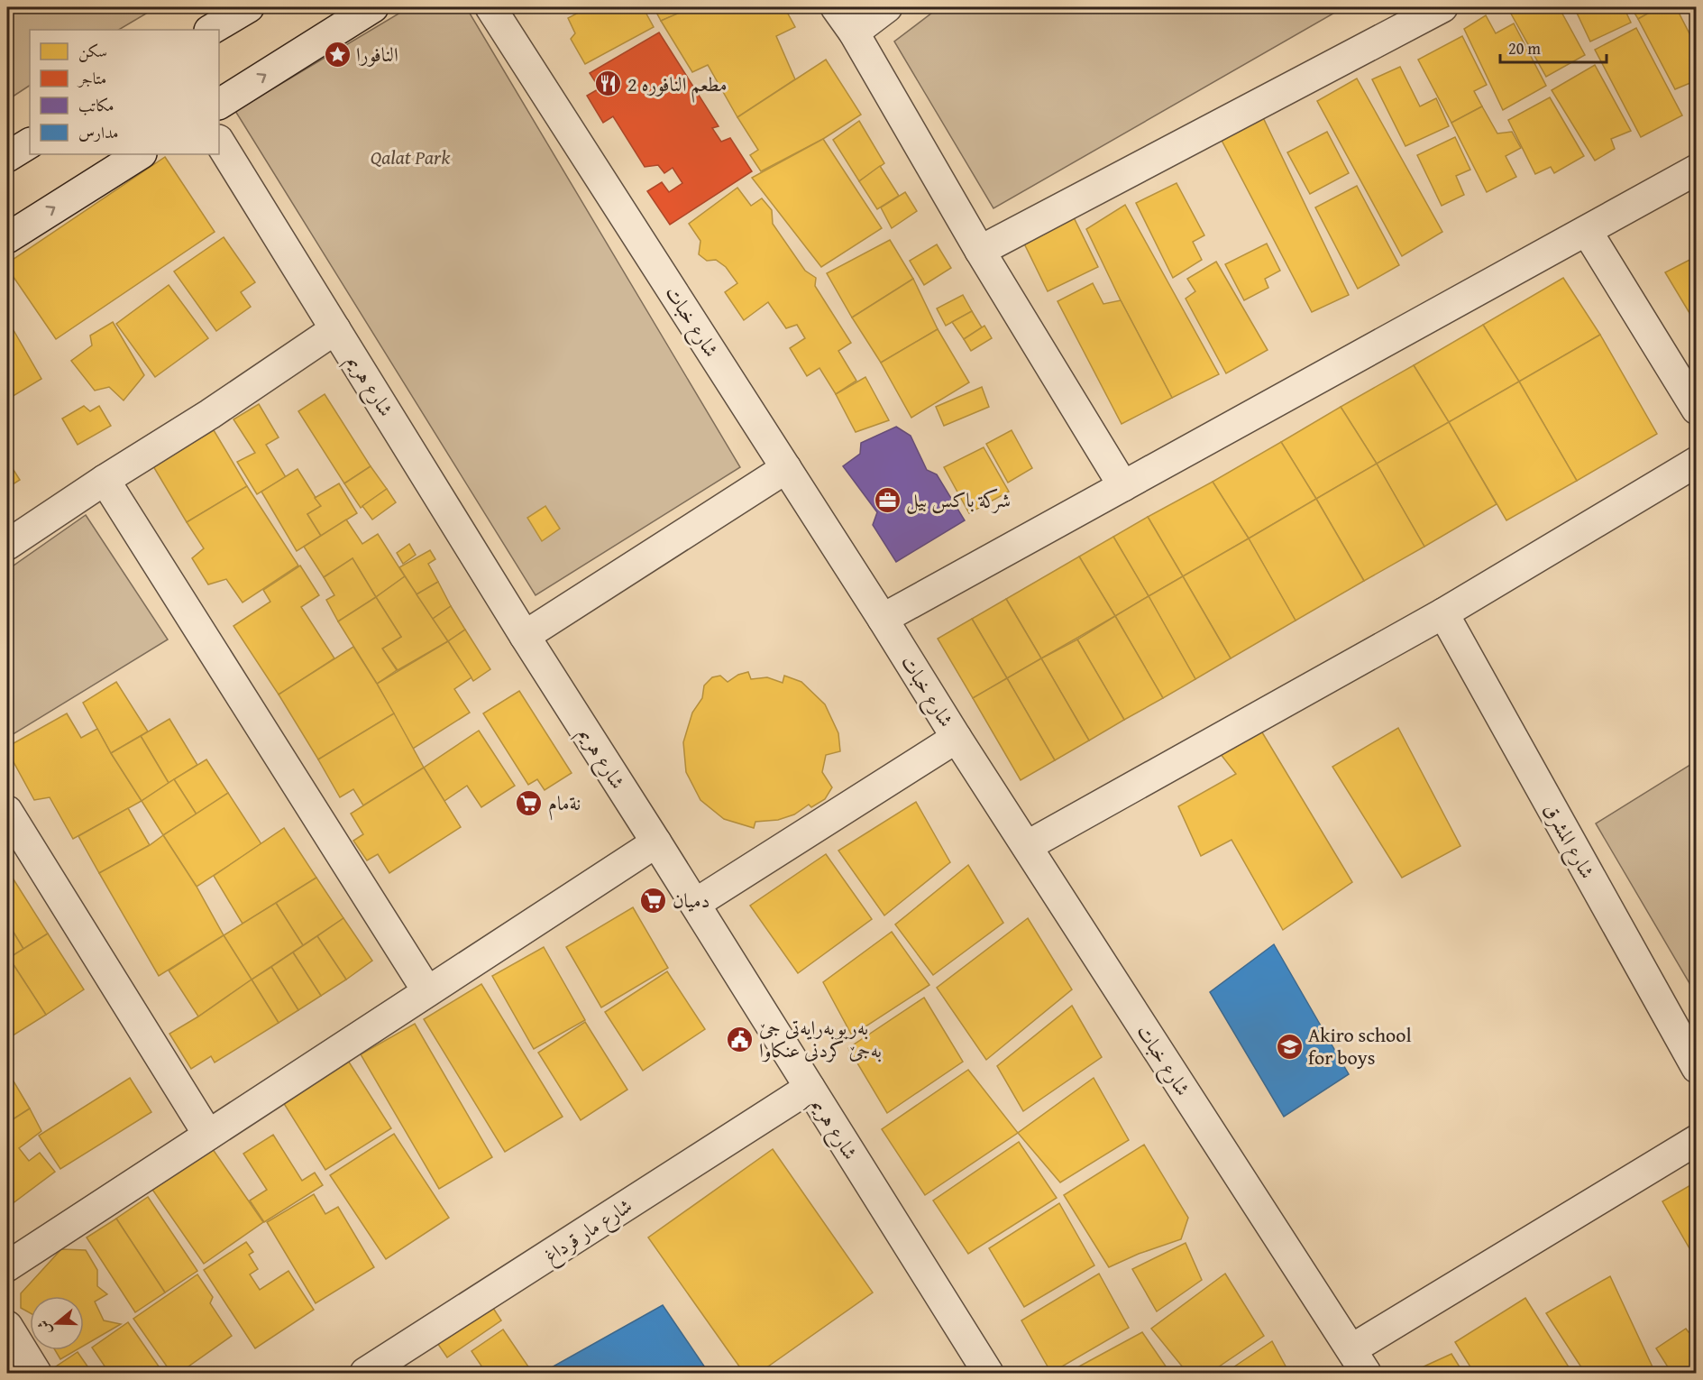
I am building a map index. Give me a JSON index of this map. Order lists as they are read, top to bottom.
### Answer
{
  "streets": {
    "street": [
      "شارع خبات",
      "شارع هريم",
      "شارع المشرق",
      "شارع مار قرداغ"
    ]
  },
  "crossings": [
    ["شارع هريم", "شارع مار قرداغ"]
  ],
  "parks": ["Qalat Park"],
  "places": {
    "place": ["النافورا"],
    "restaurant": ["مطعم النافوره 2"],
    "office": ["شركة باكس بيل"],
    "supermarket": ["نةمام", "دميان"],
    "public building": ["بەریوبەرایەتی جێ بەجێ کردنی عنکاوا"],
    "school or university": ["Akiro school for boys"]
  },
  "legend": [
    "سكن",
    "متاجر",
    "مكاتب",
    "مدارس"
  ],
  "scale_bar": "20 m",
  "north": "left"
}
